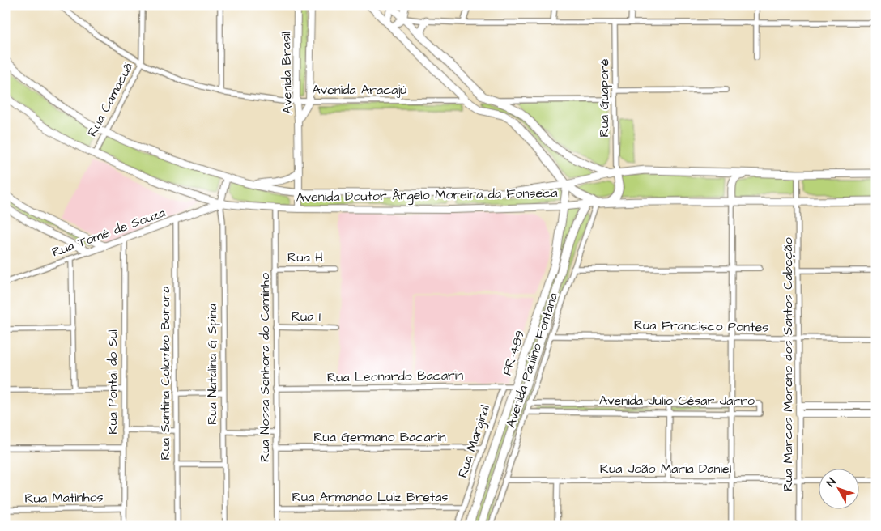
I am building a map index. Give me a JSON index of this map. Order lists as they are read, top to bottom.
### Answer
{
  "streets": {
    "main road": ["Avenida Doutor Ângelo Moreira da Fonseca", "PR-489"],
    "street": [
      "Avenida Brasil",
      "Avenida Aracajú",
      "Rua Guaporé",
      "Rua Camacuã",
      "Rua Tomé de Souza",
      "Rua H",
      "Rua I",
      "Rua Francisco Pontes",
      "Avenida Paulino Fontana",
      "Rua Natalina G Spina",
      "Rua Marcos Moreno dos Santos Cabeção",
      "Rua Nossa Senhora do Caminho",
      "Rua Santina Colombo Bonora",
      "Rua Leonardo Bacarin",
      "Rua Pontal do Sul",
      "Avenida Julio César Jarro",
      "Rua Germano Bacarin",
      "Rua Marginal",
      "Rua João Maria Daniel",
      "Rua Armando Luiz Bretas",
      "Rua Matinhos"
    ]
  },
  "crossings": [
    ["Avenida Brasil", "Avenida Aracajú"],
    ["Avenida Aracajú", "Rua Camacuã"],
    ["Rua Guaporé", "Avenida Doutor Ângelo Moreira da Fonseca"],
    ["Rua Camacuã", "Avenida Doutor Ângelo Moreira da Fonseca"],
    ["Avenida Doutor Ângelo Moreira da Fonseca", "Rua Tomé de Souza"],
    ["Avenida Doutor Ângelo Moreira da Fonseca", "PR-489"],
    ["Avenida Doutor Ângelo Moreira da Fonseca", "Avenida Paulino Fontana"],
    ["Avenida Doutor Ângelo Moreira da Fonseca", "Rua Natalina G Spina"],
    ["Avenida Doutor Ângelo Moreira da Fonseca", "Rua Marcos Moreno dos Santos Cabeção"],
    ["Avenida Doutor Ângelo Moreira da Fonseca", "Rua Nossa Senhora do Caminho"],
    ["Rua Tomé de Souza", "Rua Natalina G Spina"],
    ["Rua Tomé de Souza", "Rua Santina Colombo Bonora"],
    ["Rua Tomé de Souza", "Rua Pontal do Sul"],
    ["Rua H", "Rua Nossa Senhora do Caminho"],
    ["Rua I", "Rua Nossa Senhora do Caminho"],
    ["Rua Francisco Pontes", "Avenida Paulino Fontana"],
    ["Rua Francisco Pontes", "Rua Marcos Moreno dos Santos Cabeção"],
    ["PR-489", "Rua Leonardo Bacarin"],
    ["Avenida Paulino Fontana", "Avenida Julio César Jarro"],
    ["Avenida Paulino Fontana", "Rua João Maria Daniel"],
    ["Rua Marcos Moreno dos Santos Cabeção", "Rua João Maria Daniel"],
    ["Rua Nossa Senhora do Caminho", "Rua Leonardo Bacarin"],
    ["Rua Nossa Senhora do Caminho", "Rua Germano Bacarin"],
    ["Rua Nossa Senhora do Caminho", "Rua Armando Luiz Bretas"],
    ["Rua Leonardo Bacarin", "Rua Marginal"],
    ["Rua Pontal do Sul", "Rua Matinhos"],
    ["Rua Germano Bacarin", "Rua Marginal"],
    ["Rua Marginal", "Rua Armando Luiz Bretas"]
  ],
  "north": "top left"
}
